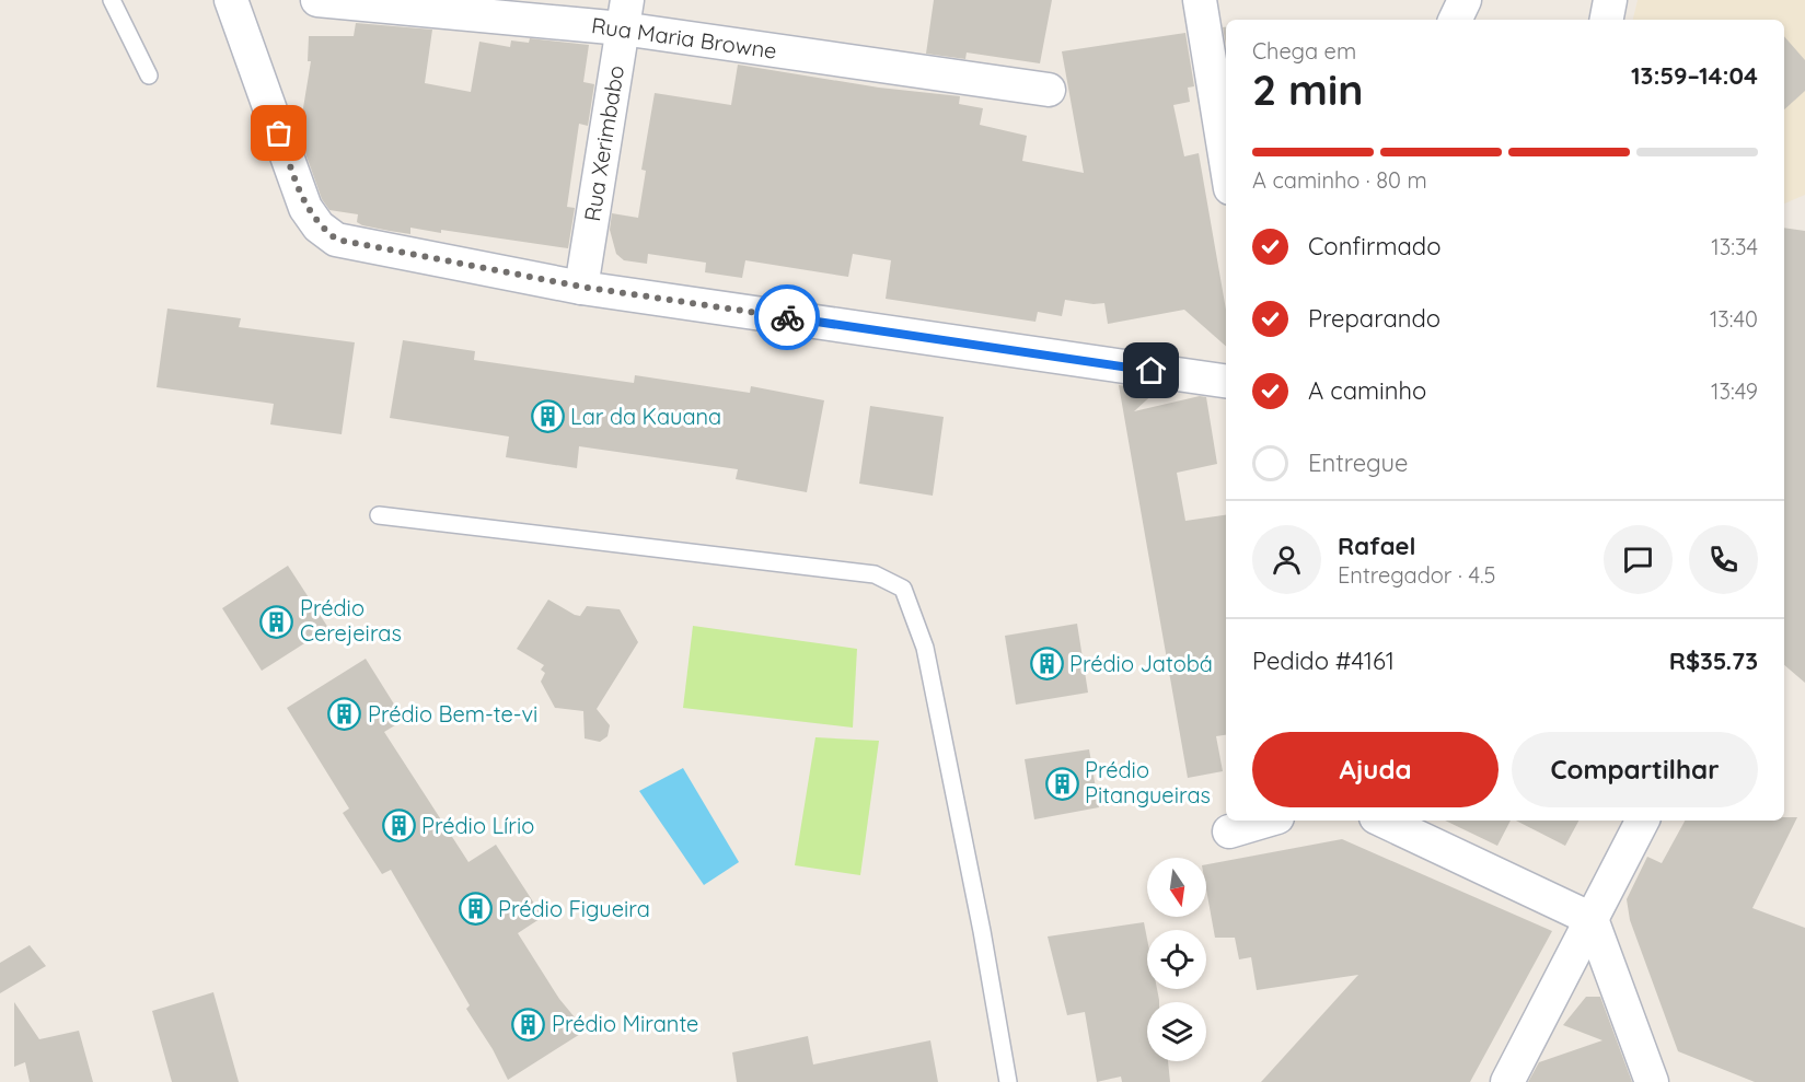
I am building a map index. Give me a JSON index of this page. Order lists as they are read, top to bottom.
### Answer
{
  "streets": {
    "street": ["Rua Maria Browne", "Rua Xerimbabo"]
  },
  "crossings": [
    ["Rua Maria Browne", "Rua Xerimbabo"]
  ],
  "places": {
    "building": [
      "Lar da Kauana",
      "Prédio Cerejeiras",
      "Prédio Jatobá",
      "Prédio Bem-te-vi",
      "Prédio Pitangueiras",
      "Prédio Lírio",
      "Prédio Figueira",
      "Prédio Mirante"
    ]
  },
  "north": "bottom",
  "page": {
    "heading": ["2 min", "Chega em", "13:59–14:04"],
    "panel": [
      "Rafael",
      "Entregador · 4.5",
      "Pedido #4161",
      "R$35.73"
    ],
    "bar": "A caminho · 80 m",
    "list": [
      ["Confirmado", "13:34"],
      ["Preparando", "13:40"],
      ["A caminho", "13:49"],
      "Entregue"
    ],
    "buttons": ["Ajuda", "Compartilhar"]
  }
}
